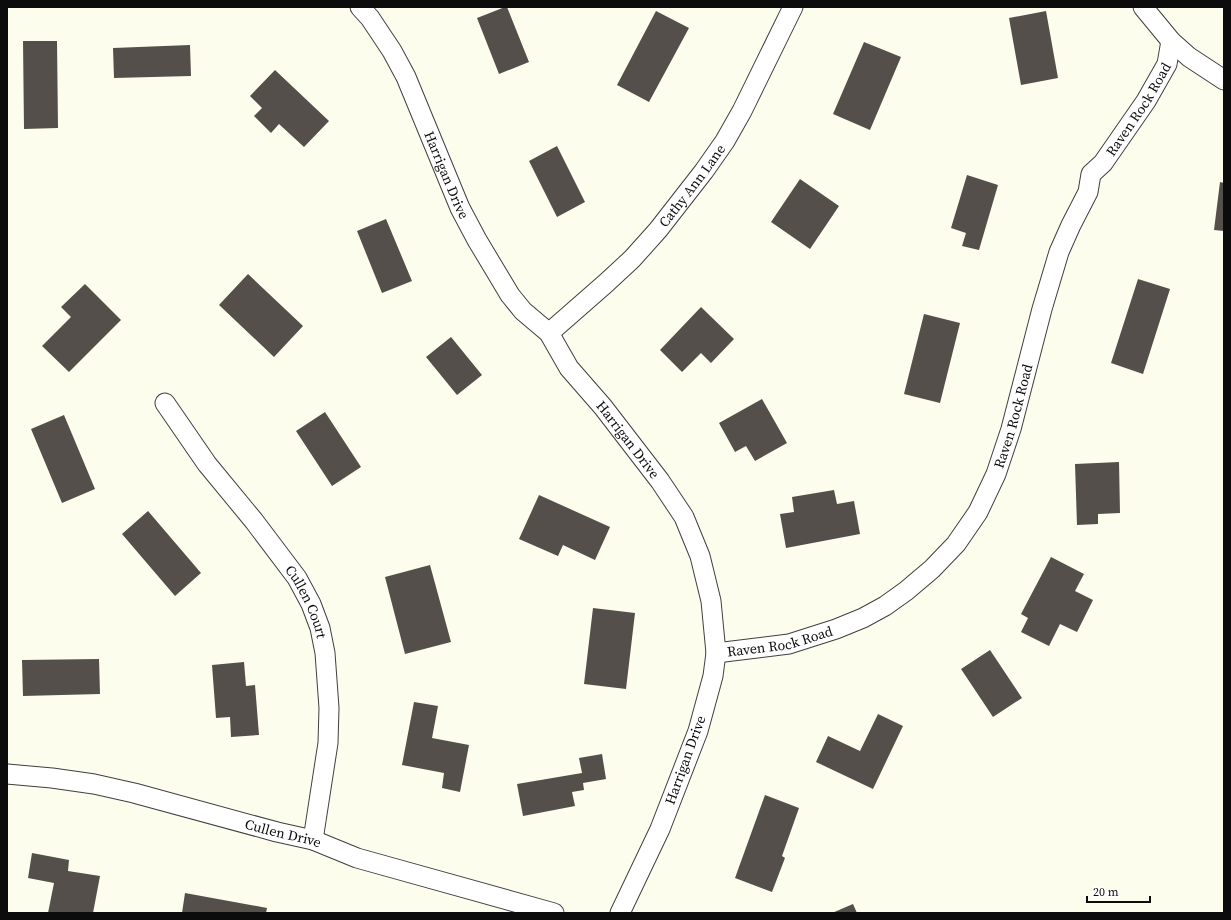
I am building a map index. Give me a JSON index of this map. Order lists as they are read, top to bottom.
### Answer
{
  "streets": {
    "street": [
      "Raven Rock Road",
      "Harrigan Drive",
      "Cathy Ann Lane",
      "Cullen Court",
      "Cullen Drive"
    ]
  },
  "crossings": [
    ["Raven Rock Road", "Harrigan Drive"],
    ["Harrigan Drive", "Cathy Ann Lane"],
    ["Cullen Court", "Cullen Drive"]
  ],
  "scale_bar": "20 m"
}
